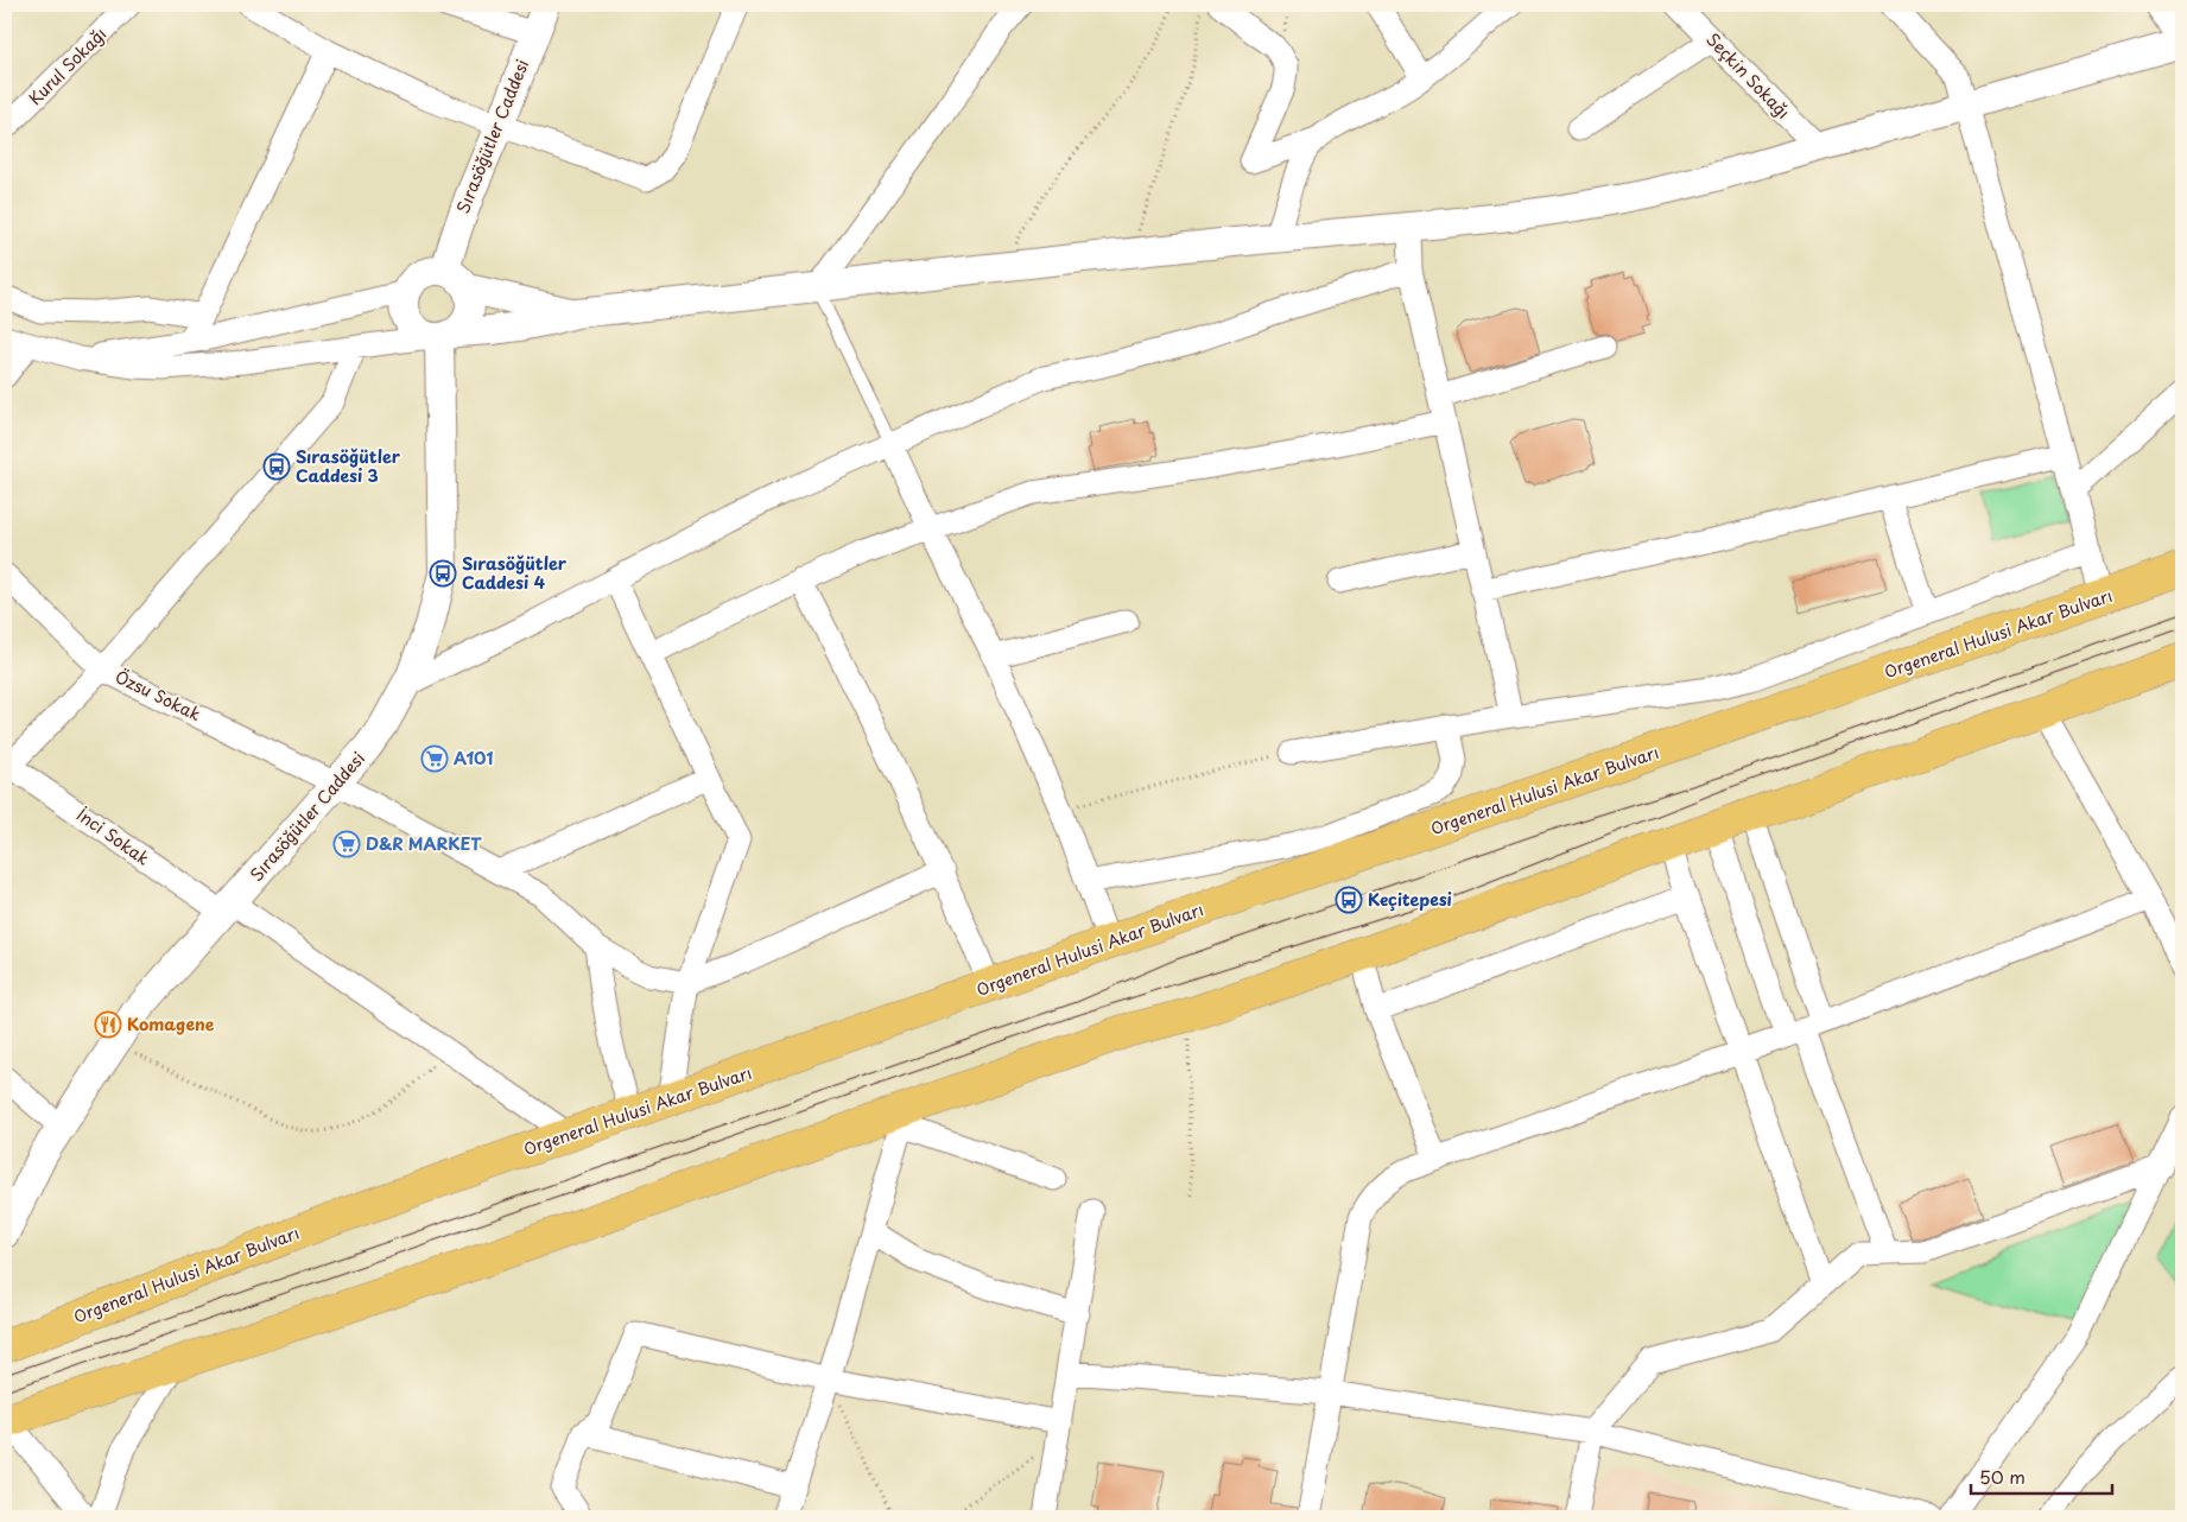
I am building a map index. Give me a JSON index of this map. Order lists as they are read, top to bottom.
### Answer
{
  "streets": {
    "main road": ["Orgeneral Hulusi Akar Bulvarı"],
    "street": [
      "Kurul Sokağı",
      "Seçkin Sokağı",
      "Sırasöğütler Caddesi",
      "Özsu Sokak",
      "İnci Sokak"
    ]
  },
  "crossings": [
    ["Sırasöğütler Caddesi", "Özsu Sokak"],
    ["Sırasöğütler Caddesi", "İnci Sokak"],
    ["Orgeneral Hulusi Akar Bulvarı", "İnci Sokak"]
  ],
  "places": {
    "bus stop": ["Sırasöğütler Caddesi 3", "Sırasöğütler Caddesi 4", "Keçitepesi"],
    "supermarket": ["A101", "D&R MARKET"],
    "restaurant": ["Komagene"]
  },
  "scale_bar": "50 m"
}
